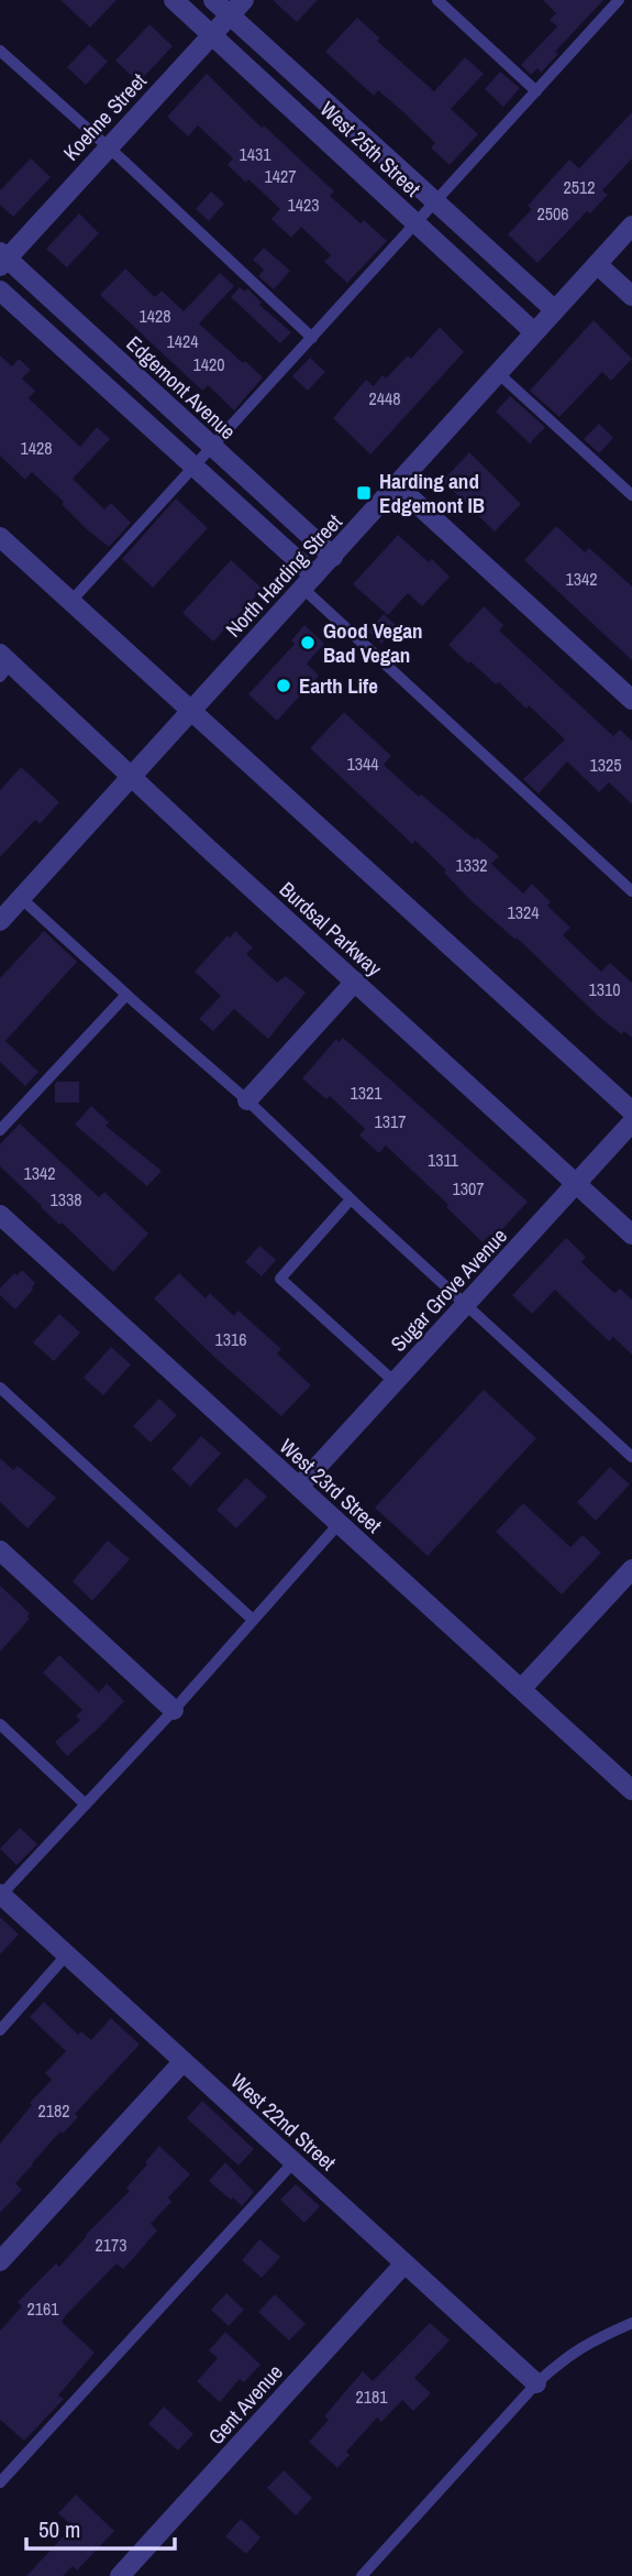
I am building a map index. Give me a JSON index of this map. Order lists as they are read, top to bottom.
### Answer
{
  "streets": {
    "street": [
      "Koehne Street",
      "West 25th Street",
      "Edgemont Avenue",
      "North Harding Street",
      "Burdsal Parkway",
      "Sugar Grove Avenue",
      "West 23rd Street",
      "West 22nd Street",
      "Gent Avenue"
    ]
  },
  "crossings": [
    ["Koehne Street", "West 25th Street"],
    ["Koehne Street", "Edgemont Avenue"],
    ["West 25th Street", "North Harding Street"],
    ["Edgemont Avenue", "North Harding Street"],
    ["North Harding Street", "Burdsal Parkway"],
    ["Burdsal Parkway", "Sugar Grove Avenue"],
    ["Sugar Grove Avenue", "West 23rd Street"],
    ["West 22nd Street", "Gent Avenue"]
  ],
  "places": {
    "transit": ["Harding and Edgemont IB"],
    "other": ["Good Vegan Bad Vegan", "Earth Life"]
  },
  "house_numbers": [
    "1431",
    "1427",
    "2512",
    "1423",
    "2506",
    "1428",
    "1424",
    "1420",
    "2448",
    "1428",
    "1342",
    "1344",
    "1325",
    "1332",
    "1324",
    "1310",
    "1321",
    "1317",
    "1311",
    "1342",
    "1307",
    "1338",
    "1316",
    "2182",
    "2173",
    "2161",
    "2181"
  ],
  "scale_bar": "50 m"
}
